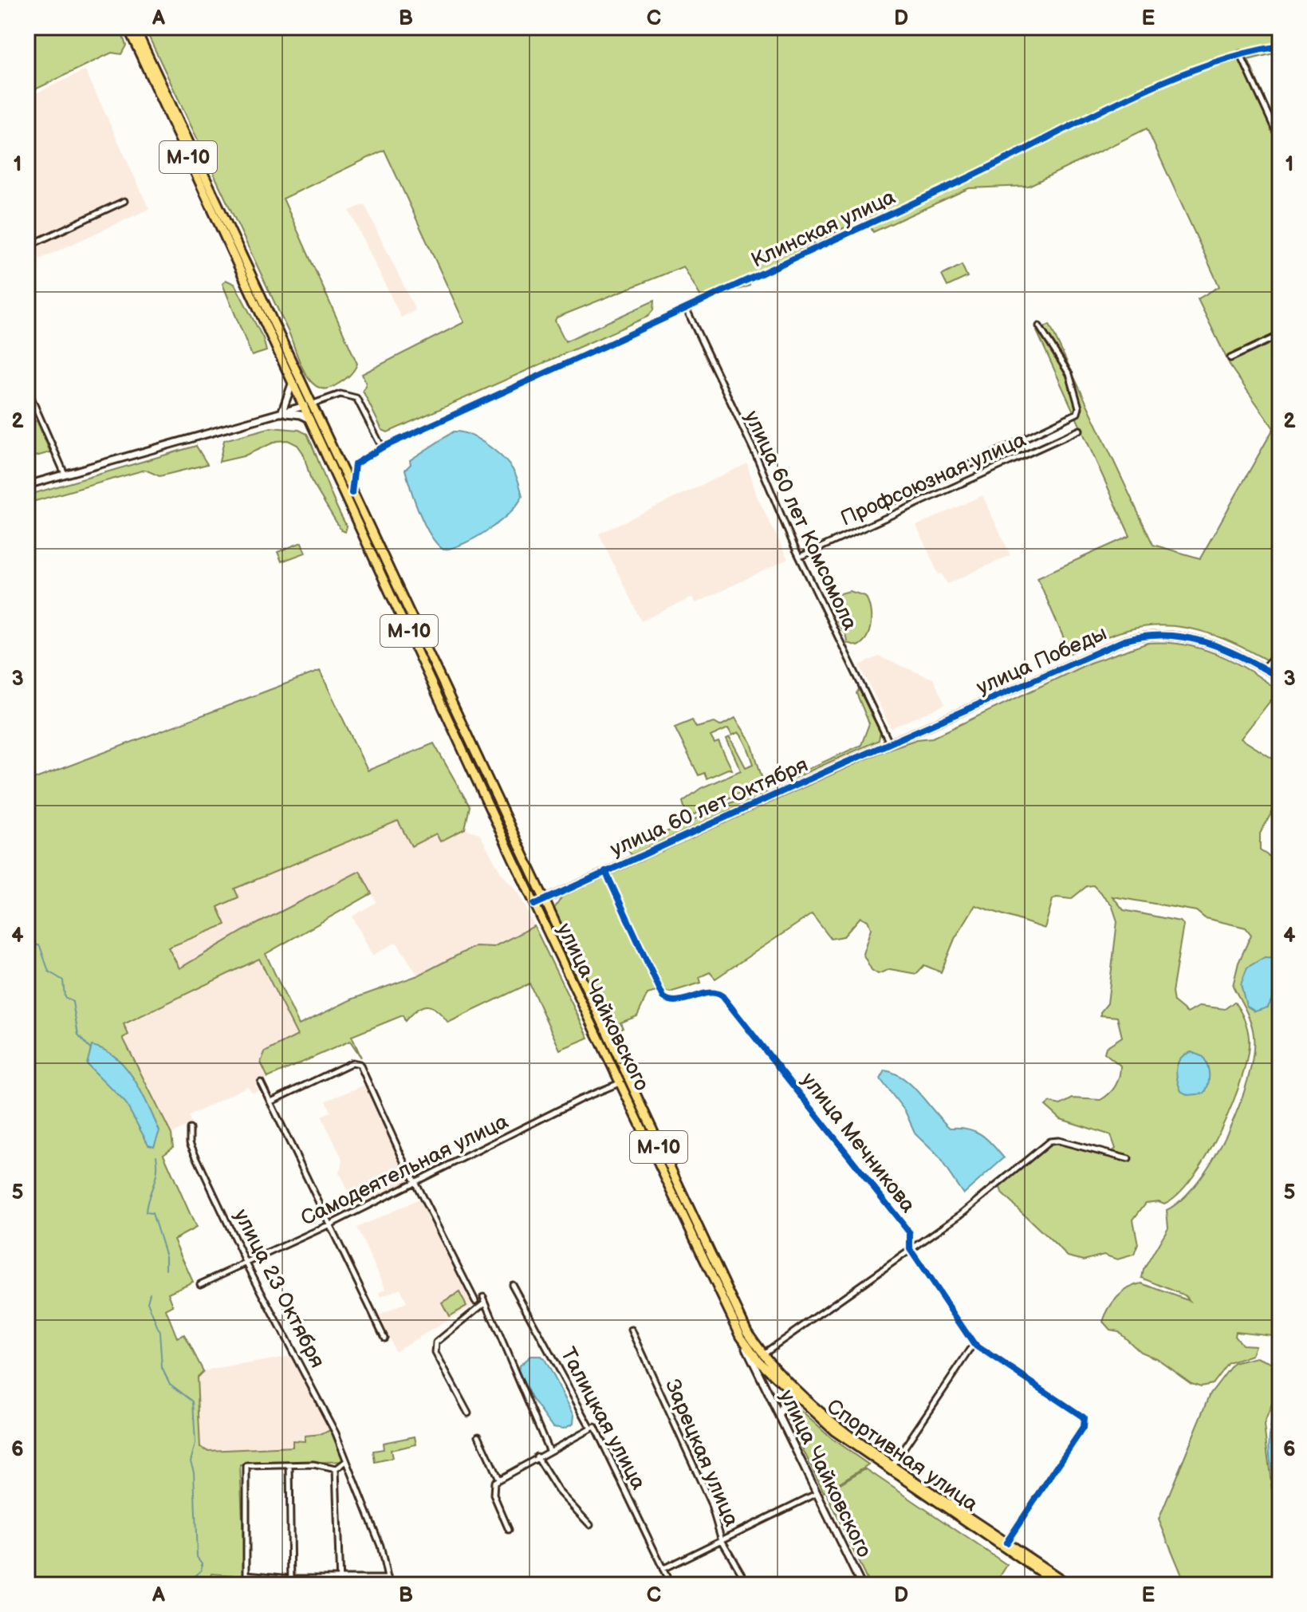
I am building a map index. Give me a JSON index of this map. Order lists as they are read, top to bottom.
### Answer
{
  "streets": {
    "highway": ["М-10", "улица Чайковского", "Спортивная улица"],
    "street": [
      "Клинская улица",
      "Профсоюзная улица",
      "улица 60 лет Комсомола",
      "улица Победы",
      "улица 60 лет Октября",
      "улица Мечникова",
      "Самодеятельная улица",
      "улица 23 Октября",
      "Талицкая улица",
      "Зарецкая улица"
    ]
  },
  "crossings": [
    ["М-10", "улица Чайковского"],
    ["Клинская улица", "улица 60 лет Комсомола"],
    ["Клинская улица", "улица Чайковского"],
    ["Профсоюзная улица", "улица 60 лет Комсомола"],
    ["улица 60 лет Комсомола", "улица Победы"],
    ["улица 60 лет Комсомола", "улица 60 лет Октября"],
    ["улица Победы", "улица 60 лет Октября"],
    ["улица 60 лет Октября", "улица Чайковского"],
    ["улица 60 лет Октября", "улица Мечникова"],
    ["улица Чайковского", "Самодеятельная улица"],
    ["улица Чайковского", "Спортивная улица"],
    ["улица Мечникова", "Спортивная улица"],
    ["Самодеятельная улица", "улица 23 Октября"]
  ],
  "grid": {
    "columns": [
      "A",
      "B",
      "C",
      "D",
      "E"
    ],
    "rows": [
      "1",
      "2",
      "3",
      "4",
      "5",
      "6"
    ]
  }
}
